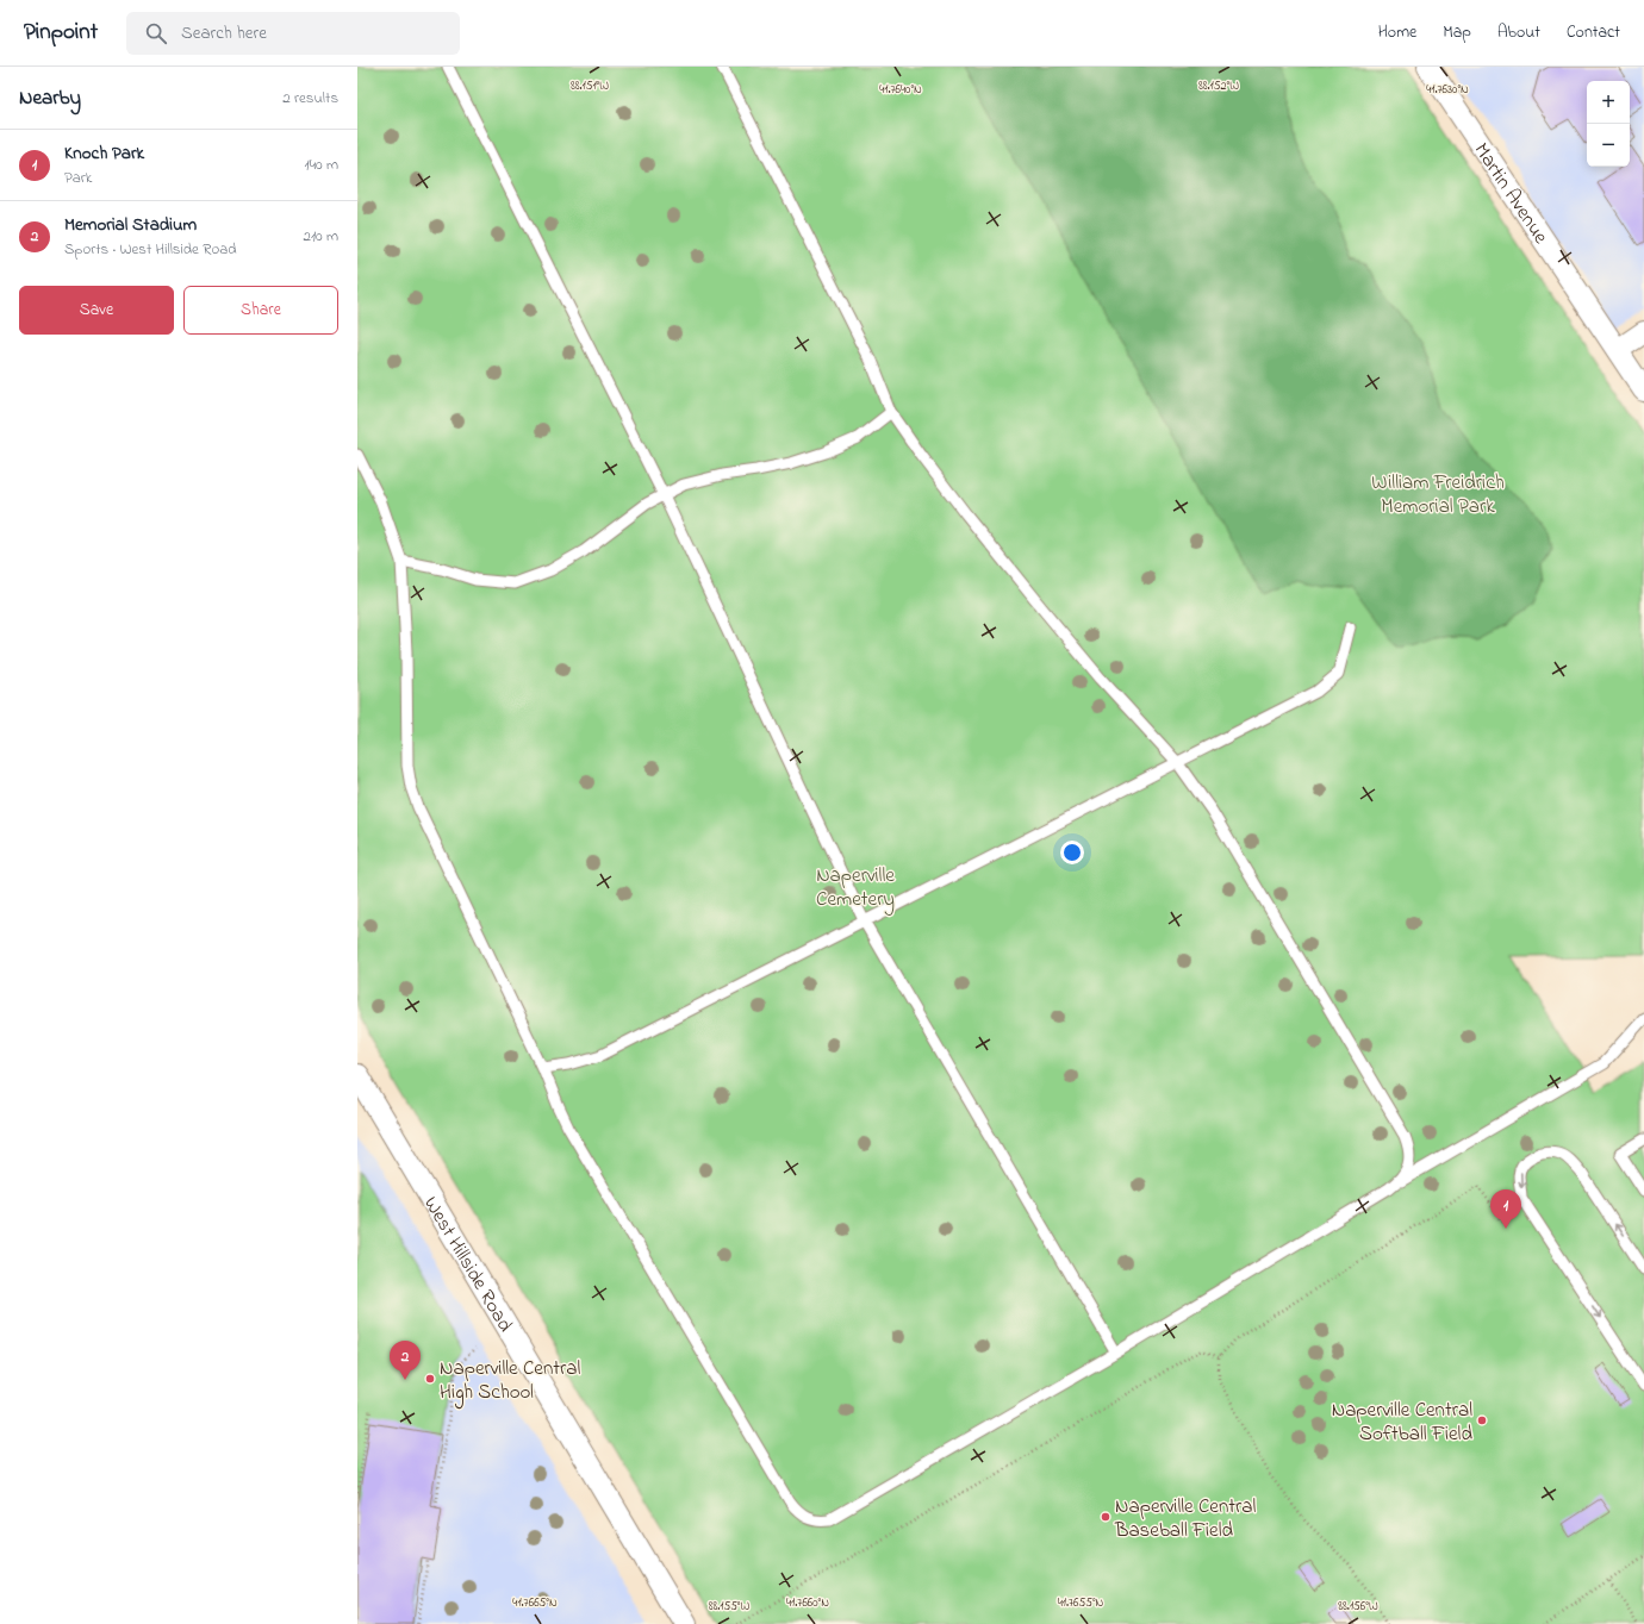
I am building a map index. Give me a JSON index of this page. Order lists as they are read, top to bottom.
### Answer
{
  "streets": {
    "street": ["Martin Avenue", "West Hillside Road"]
  },
  "parks": ["William Freidrich Memorial Park", "Naperville Cemetery"],
  "places": ["Naperville Central High School", "Naperville Central Softball Field", "Naperville Central Baseball Field"],
  "page": {
    "header": "Pinpoint",
    "search": "Search here",
    "nav": [
      "Home",
      "Map",
      "About",
      "Contact"
    ],
    "heading": ["Nearby", "2 results"],
    "map_buttons": ["+", "−"],
    "list": [
      {
        "mark": "1",
        "name": "Knoch Park",
        "note": "Park",
        "value": "140 m"
      },
      {
        "mark": "2",
        "name": "Memorial Stadium",
        "note": "Sports · West Hillside Road",
        "value": "210 m"
      }
    ],
    "buttons": ["Save", "Share"],
    "pins": ["1", "2"]
  },
  "coordinates": [
    "88.151°W",
    "88.152°W",
    "41.7640°N",
    "41.7630°N",
    "41.7665°N",
    "41.7660°N",
    "41.7655°N",
    "88.155°W",
    "88.156°W"
  ]
}
